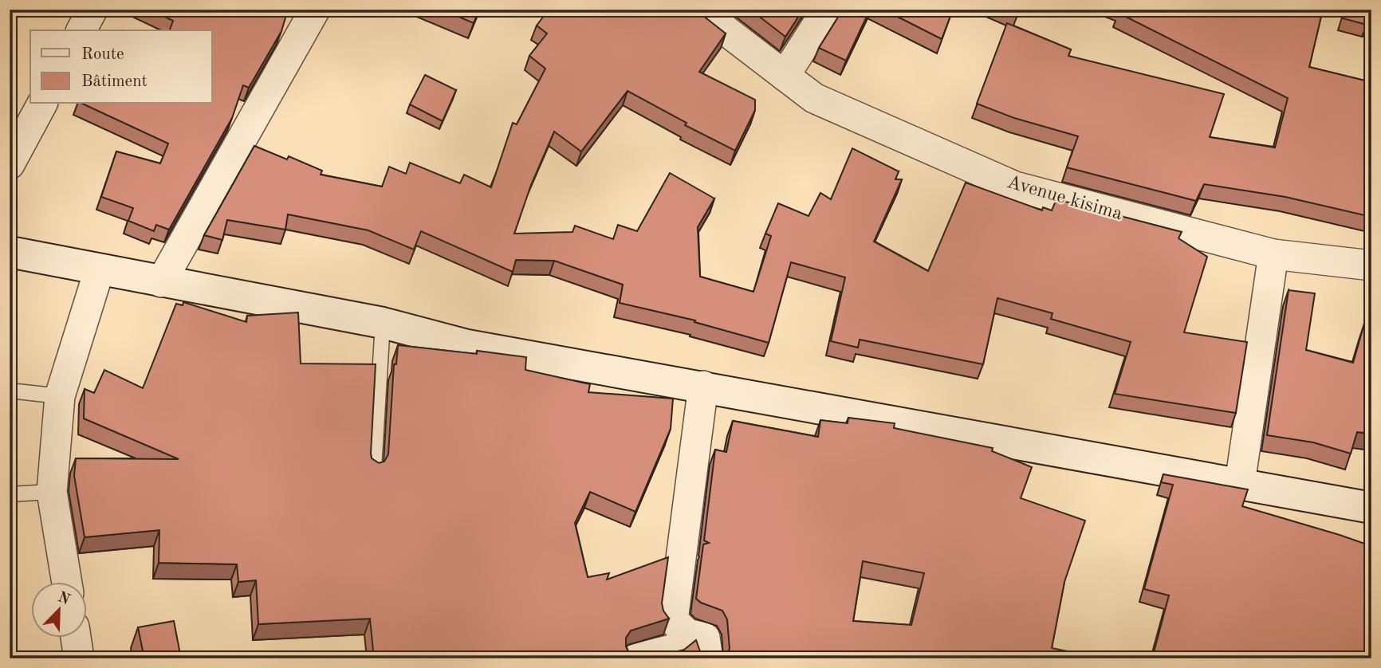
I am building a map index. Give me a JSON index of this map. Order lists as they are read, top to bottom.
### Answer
{
  "streets": {
    "street": ["Avenue kisima"]
  },
  "legend": ["Route", "Bâtiment"],
  "north": "top right"
}
